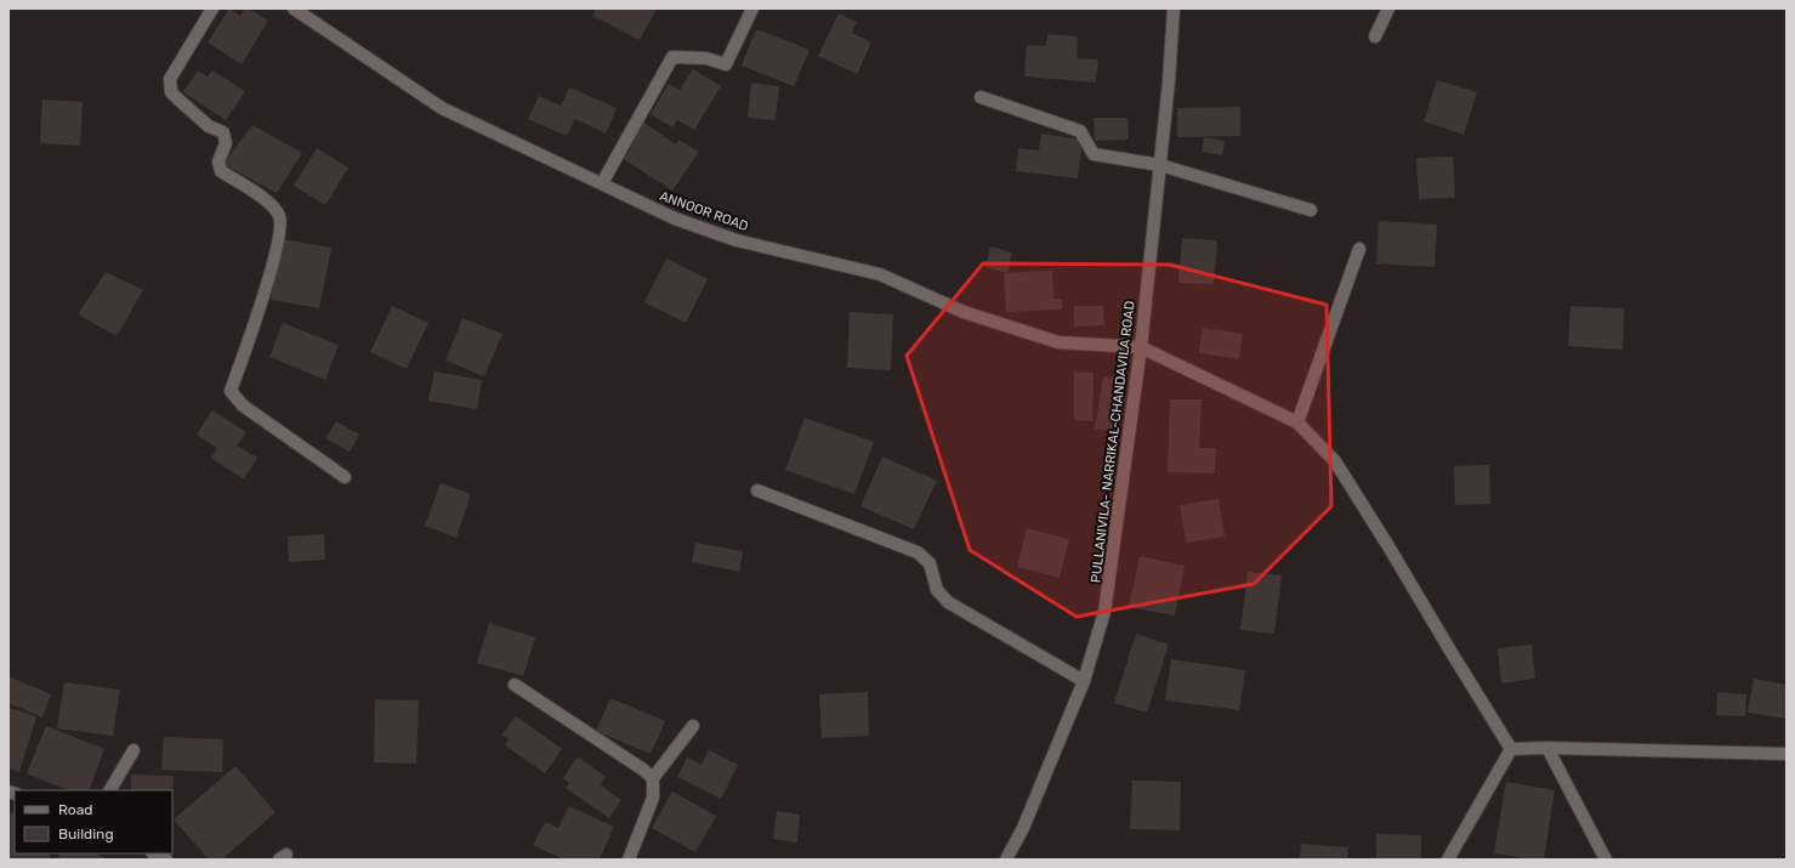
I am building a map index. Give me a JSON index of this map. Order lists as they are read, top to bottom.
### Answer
{
  "streets": {
    "street": ["ANNOOR ROAD", "PULLANIVILA- NARRIKAL-CHANDAVILA ROAD"]
  },
  "crossings": [
    ["ANNOOR ROAD", "PULLANIVILA- NARRIKAL-CHANDAVILA ROAD"]
  ],
  "legend": ["Road", "Building"]
}
